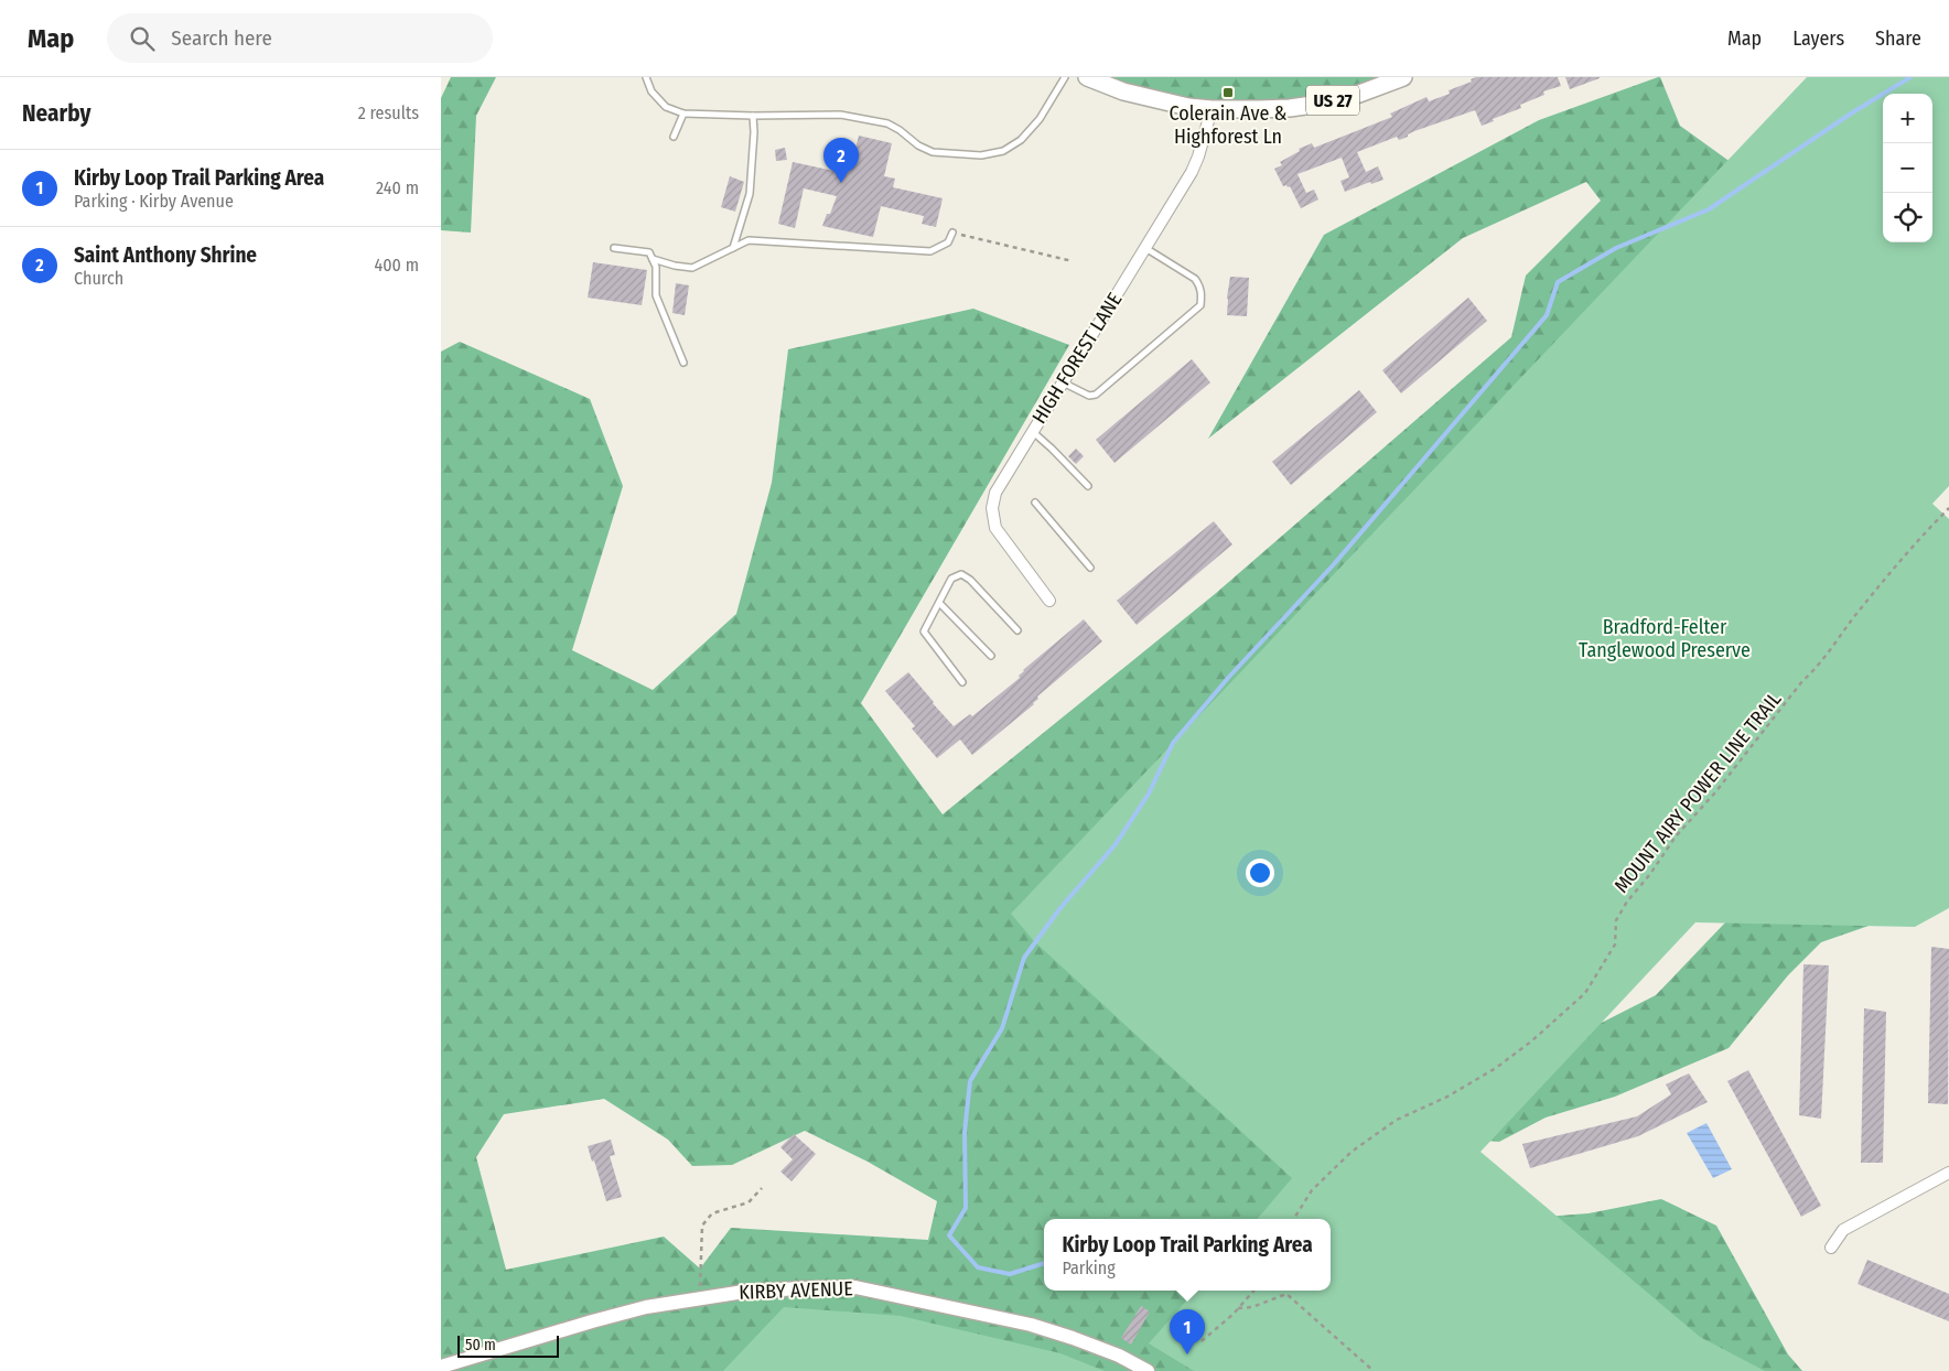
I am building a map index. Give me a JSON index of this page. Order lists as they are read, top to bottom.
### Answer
{
  "streets": {
    "main road": ["US 27"],
    "street": ["HIGH FOREST LANE", "KIRBY AVENUE"],
    "path": ["MOUNT AIRY POWER LINE TRAIL"]
  },
  "crossings": [
    ["US 27", "HIGH FOREST LANE"]
  ],
  "parks": ["Bradford-Felter Tanglewood Preserve"],
  "places": {
    "transit": ["Colerain Ave & Highforest Ln"]
  },
  "scale_bar": "50 m",
  "page": {
    "header": "Map",
    "search": "Search here",
    "nav": ["Map", "Layers", "Share"],
    "heading": ["Nearby", "2 results"],
    "map_buttons": ["+", "−"],
    "pins": ["2", "1"],
    "list": [
      {
        "mark": "1",
        "name": "Kirby Loop Trail Parking Area",
        "note": "Parking · Kirby Avenue",
        "value": "240 m"
      },
      {
        "mark": "2",
        "name": "Saint Anthony Shrine",
        "note": "Church",
        "value": "400 m"
      }
    ],
    "popup": ["Kirby Loop Trail Parking Area", "Parking"],
    "scale": "50 m"
  }
}
